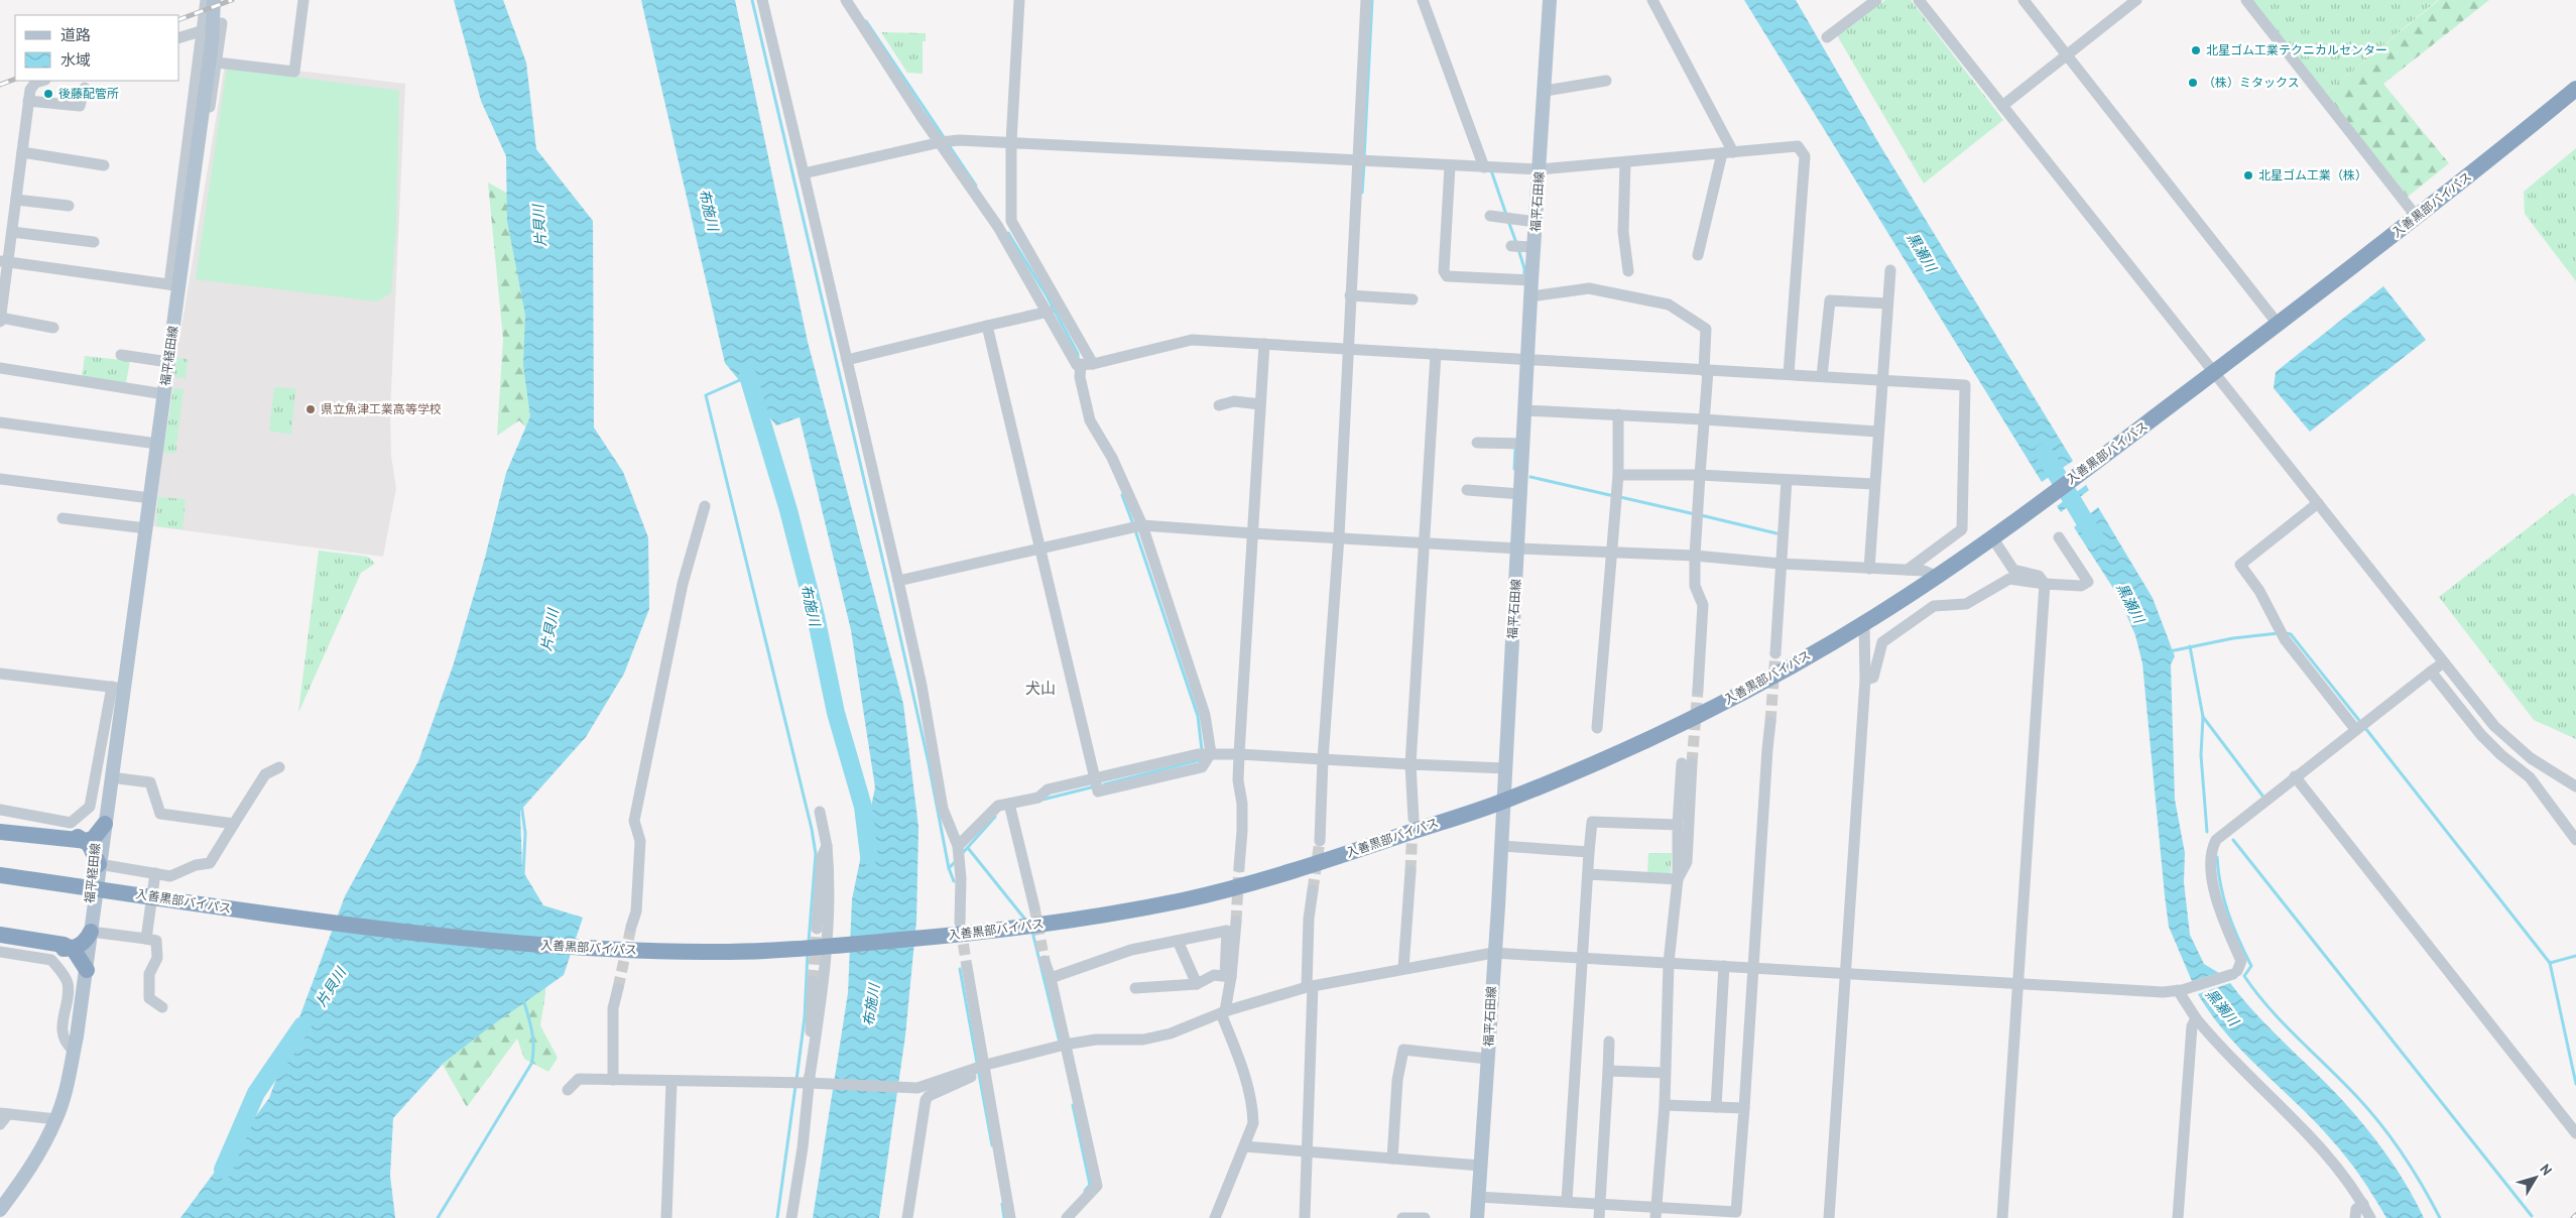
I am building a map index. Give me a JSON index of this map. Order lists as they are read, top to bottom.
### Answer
{
  "streets": {
    "highway": ["入善黒部バイパス"],
    "main road": ["福平石田線", "福平経田線"]
  },
  "crossings": [
    ["福平石田線", "入善黒部バイパス"]
  ],
  "districts": ["犬山"],
  "water": ["布施川", "片貝川", "黒瀬川"],
  "places": [
    "北星ゴム工業テクニカルセンター",
    "（株）ミタックス",
    "後藤配管所",
    "北星ゴム工業（株）",
    "県立魚津工業高等学校"
  ],
  "legend": ["道路", "水域"],
  "north": "top right"
}
